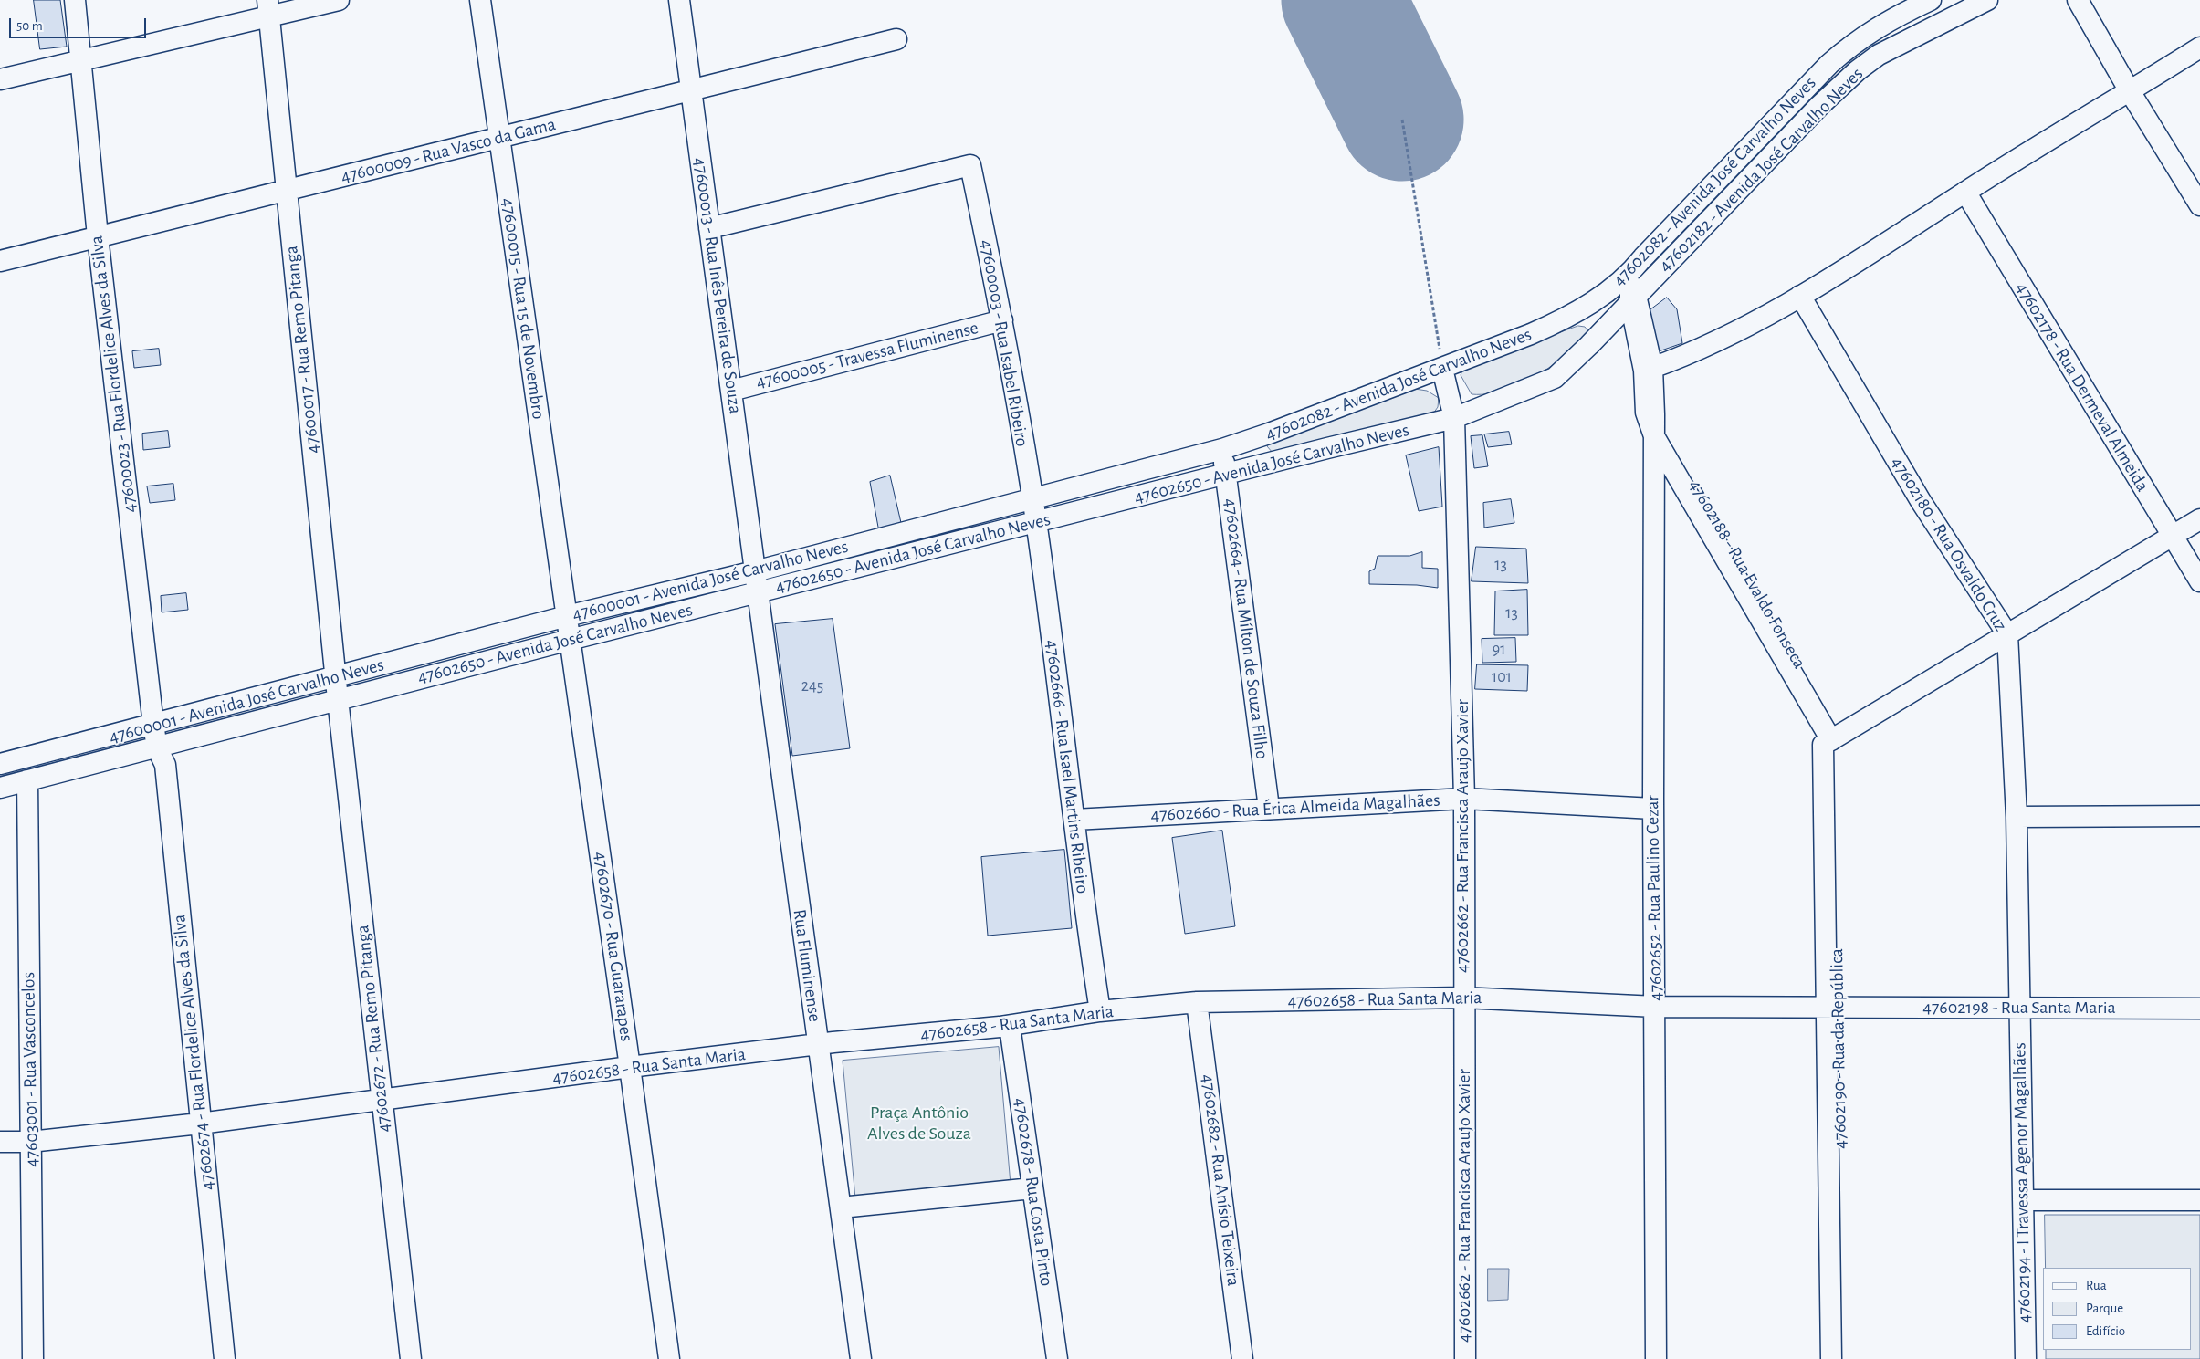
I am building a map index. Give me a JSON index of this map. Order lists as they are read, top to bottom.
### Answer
{
  "streets": {
    "street": [
      "47600009 - Rua Vasco da Gama",
      "47602182 - Avenida José Carvalho Neves",
      "47602082 - Avenida José Carvalho Neves",
      "47600013 - Rua Inês Pereira de Souza",
      "47600015 - Rua 15 de Novembro",
      "47600003 - Rua Isabel Ribeiro",
      "47600017 - Rua Remo Pitanga",
      "47600005 - Travessa Fluminense",
      "47600023 - Rua Flordelice Alves da Silva",
      "47602178 - Rua Dermeval Almeida",
      "47602650 - Avenida José Carvalho Neves",
      "47602180 - Rua Osvaldo Cruz",
      "47602188 - Rua Evaldo Fonseca",
      "47600001 - Avenida José Carvalho Neves",
      "47602664 - Rua Mílton de Souza Filho",
      "47602666 - Rua Isael Martins Ribeiro",
      "47602660 - Rua Érica Almeida Magalhães",
      "47602662 - Rua Francisca Araujo Xavier",
      "47602652 - Rua Paulino Cezar",
      "47602670 - Rua Guararapes",
      "Rua Fluminense",
      "47602658 - Rua Santa Maria",
      "47602198 - Rua Santa Maria",
      "47602672 - Rua Remo Pitanga",
      "47602190 - Rua da República",
      "47602674 - Rua Flordelice Alves da Silva",
      "47603001 - Rua Vasconcelos",
      "47602682 - Rua Anísio Teixeira",
      "47602194 - I Travessa Agenor Magalhães",
      "47602678 - Rua Costa Pinto"
    ]
  },
  "crossings": [
    ["47600009 - Rua Vasco da Gama", "47600013 - Rua Inês Pereira de Souza"],
    ["47600009 - Rua Vasco da Gama", "47600015 - Rua 15 de Novembro"],
    ["47600009 - Rua Vasco da Gama", "47600017 - Rua Remo Pitanga"],
    ["47600009 - Rua Vasco da Gama", "47600023 - Rua Flordelice Alves da Silva"],
    ["47602182 - Avenida José Carvalho Neves", "47602650 - Avenida José Carvalho Neves"],
    ["47602182 - Avenida José Carvalho Neves", "47602652 - Rua Paulino Cezar"],
    ["47602082 - Avenida José Carvalho Neves", "47600001 - Avenida José Carvalho Neves"],
    ["47602082 - Avenida José Carvalho Neves", "47602664 - Rua Mílton de Souza Filho"],
    ["47602082 - Avenida José Carvalho Neves", "47602662 - Rua Francisca Araujo Xavier"],
    ["47602082 - Avenida José Carvalho Neves", "47602652 - Rua Paulino Cezar"],
    ["47600013 - Rua Inês Pereira de Souza", "47600003 - Rua Isabel Ribeiro"],
    ["47600013 - Rua Inês Pereira de Souza", "47600005 - Travessa Fluminense"],
    ["47600013 - Rua Inês Pereira de Souza", "47600001 - Avenida José Carvalho Neves"],
    ["47600013 - Rua Inês Pereira de Souza", "Rua Fluminense"],
    ["47600015 - Rua 15 de Novembro", "47600001 - Avenida José Carvalho Neves"],
    ["47600015 - Rua 15 de Novembro", "47602670 - Rua Guararapes"],
    ["47600003 - Rua Isabel Ribeiro", "47600005 - Travessa Fluminense"],
    ["47600003 - Rua Isabel Ribeiro", "47602650 - Avenida José Carvalho Neves"],
    ["47600003 - Rua Isabel Ribeiro", "47600001 - Avenida José Carvalho Neves"],
    ["47600003 - Rua Isabel Ribeiro", "47602666 - Rua Isael Martins Ribeiro"],
    ["47600017 - Rua Remo Pitanga", "47602650 - Avenida José Carvalho Neves"],
    ["47600017 - Rua Remo Pitanga", "47600001 - Avenida José Carvalho Neves"],
    ["47600017 - Rua Remo Pitanga", "47602672 - Rua Remo Pitanga"],
    ["47600023 - Rua Flordelice Alves da Silva", "47602650 - Avenida José Carvalho Neves"],
    ["47600023 - Rua Flordelice Alves da Silva", "47600001 - Avenida José Carvalho Neves"],
    ["47600023 - Rua Flordelice Alves da Silva", "47602674 - Rua Flordelice Alves da Silva"],
    ["47602650 - Avenida José Carvalho Neves", "47602664 - Rua Mílton de Souza Filho"],
    ["47602650 - Avenida José Carvalho Neves", "47602666 - Rua Isael Martins Ribeiro"],
    ["47602650 - Avenida José Carvalho Neves", "47602662 - Rua Francisca Araujo Xavier"],
    ["47602650 - Avenida José Carvalho Neves", "47602652 - Rua Paulino Cezar"],
    ["47602650 - Avenida José Carvalho Neves", "47602670 - Rua Guararapes"],
    ["47602650 - Avenida José Carvalho Neves", "Rua Fluminense"],
    ["47602650 - Avenida José Carvalho Neves", "47602672 - Rua Remo Pitanga"],
    ["47602650 - Avenida José Carvalho Neves", "47602674 - Rua Flordelice Alves da Silva"],
    ["47602650 - Avenida José Carvalho Neves", "47603001 - Rua Vasconcelos"],
    ["47602180 - Rua Osvaldo Cruz", "47602198 - Rua Santa Maria"],
    ["47602180 - Rua Osvaldo Cruz", "47602194 - I Travessa Agenor Magalhães"],
    ["47602188 - Rua Evaldo Fonseca", "47602652 - Rua Paulino Cezar"],
    ["47602188 - Rua Evaldo Fonseca", "47602190 - Rua da República"],
    ["47600001 - Avenida José Carvalho Neves", "47602670 - Rua Guararapes"],
    ["47600001 - Avenida José Carvalho Neves", "Rua Fluminense"],
    ["47602664 - Rua Mílton de Souza Filho", "47602660 - Rua Érica Almeida Magalhães"],
    ["47602666 - Rua Isael Martins Ribeiro", "47602660 - Rua Érica Almeida Magalhães"],
    ["47602666 - Rua Isael Martins Ribeiro", "47602658 - Rua Santa Maria"],
    ["47602660 - Rua Érica Almeida Magalhães", "47602662 - Rua Francisca Araujo Xavier"],
    ["47602660 - Rua Érica Almeida Magalhães", "47602652 - Rua Paulino Cezar"],
    ["47602662 - Rua Francisca Araujo Xavier", "47602658 - Rua Santa Maria"],
    ["47602652 - Rua Paulino Cezar", "47602658 - Rua Santa Maria"],
    ["47602670 - Rua Guararapes", "47602658 - Rua Santa Maria"],
    ["Rua Fluminense", "47602658 - Rua Santa Maria"],
    ["47602658 - Rua Santa Maria", "47602198 - Rua Santa Maria"],
    ["47602658 - Rua Santa Maria", "47602672 - Rua Remo Pitanga"],
    ["47602658 - Rua Santa Maria", "47602190 - Rua da República"],
    ["47602658 - Rua Santa Maria", "47602674 - Rua Flordelice Alves da Silva"],
    ["47602658 - Rua Santa Maria", "47603001 - Rua Vasconcelos"],
    ["47602658 - Rua Santa Maria", "47602682 - Rua Anísio Teixeira"],
    ["47602658 - Rua Santa Maria", "47602678 - Rua Costa Pinto"],
    ["47602198 - Rua Santa Maria", "47602190 - Rua da República"],
    ["47602198 - Rua Santa Maria", "47602194 - I Travessa Agenor Magalhães"]
  ],
  "parks": ["Praça Antônio Alves de Souza"],
  "house_numbers": [
    "13",
    "13",
    "91",
    "101",
    "245"
  ],
  "legend": ["Rua", "Parque", "Edifício"],
  "scale_bar": "50 m"
}
